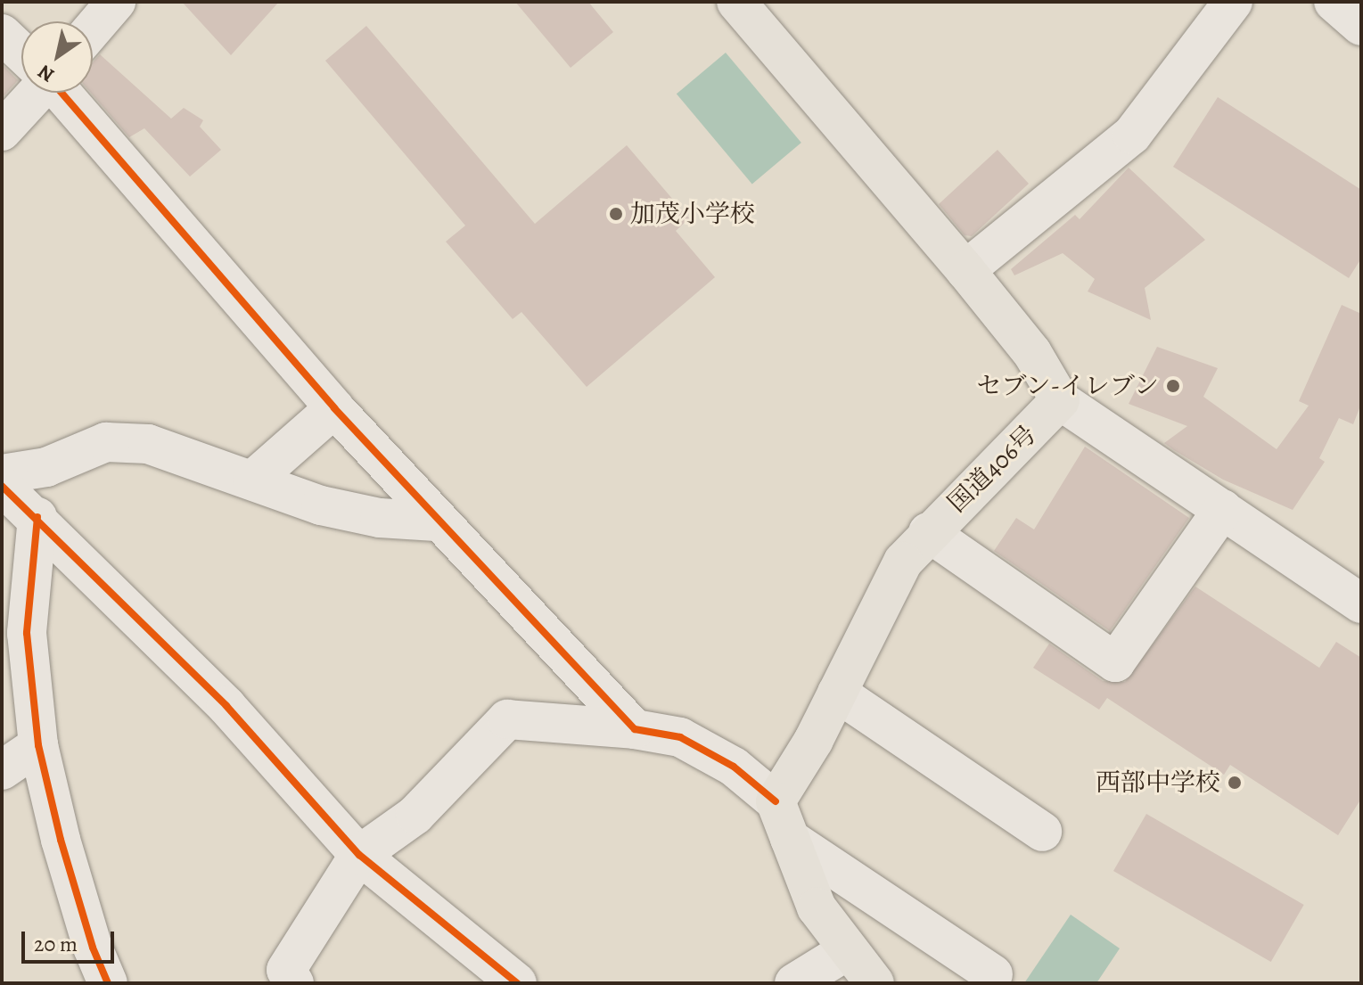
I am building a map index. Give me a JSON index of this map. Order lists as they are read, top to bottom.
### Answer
{
  "streets": {
    "highway": ["国道406号"]
  },
  "places": ["加茂小学校", "セブン-イレブン", "西部中学校"],
  "scale_bar": "20 m",
  "north": "bottom left"
}
